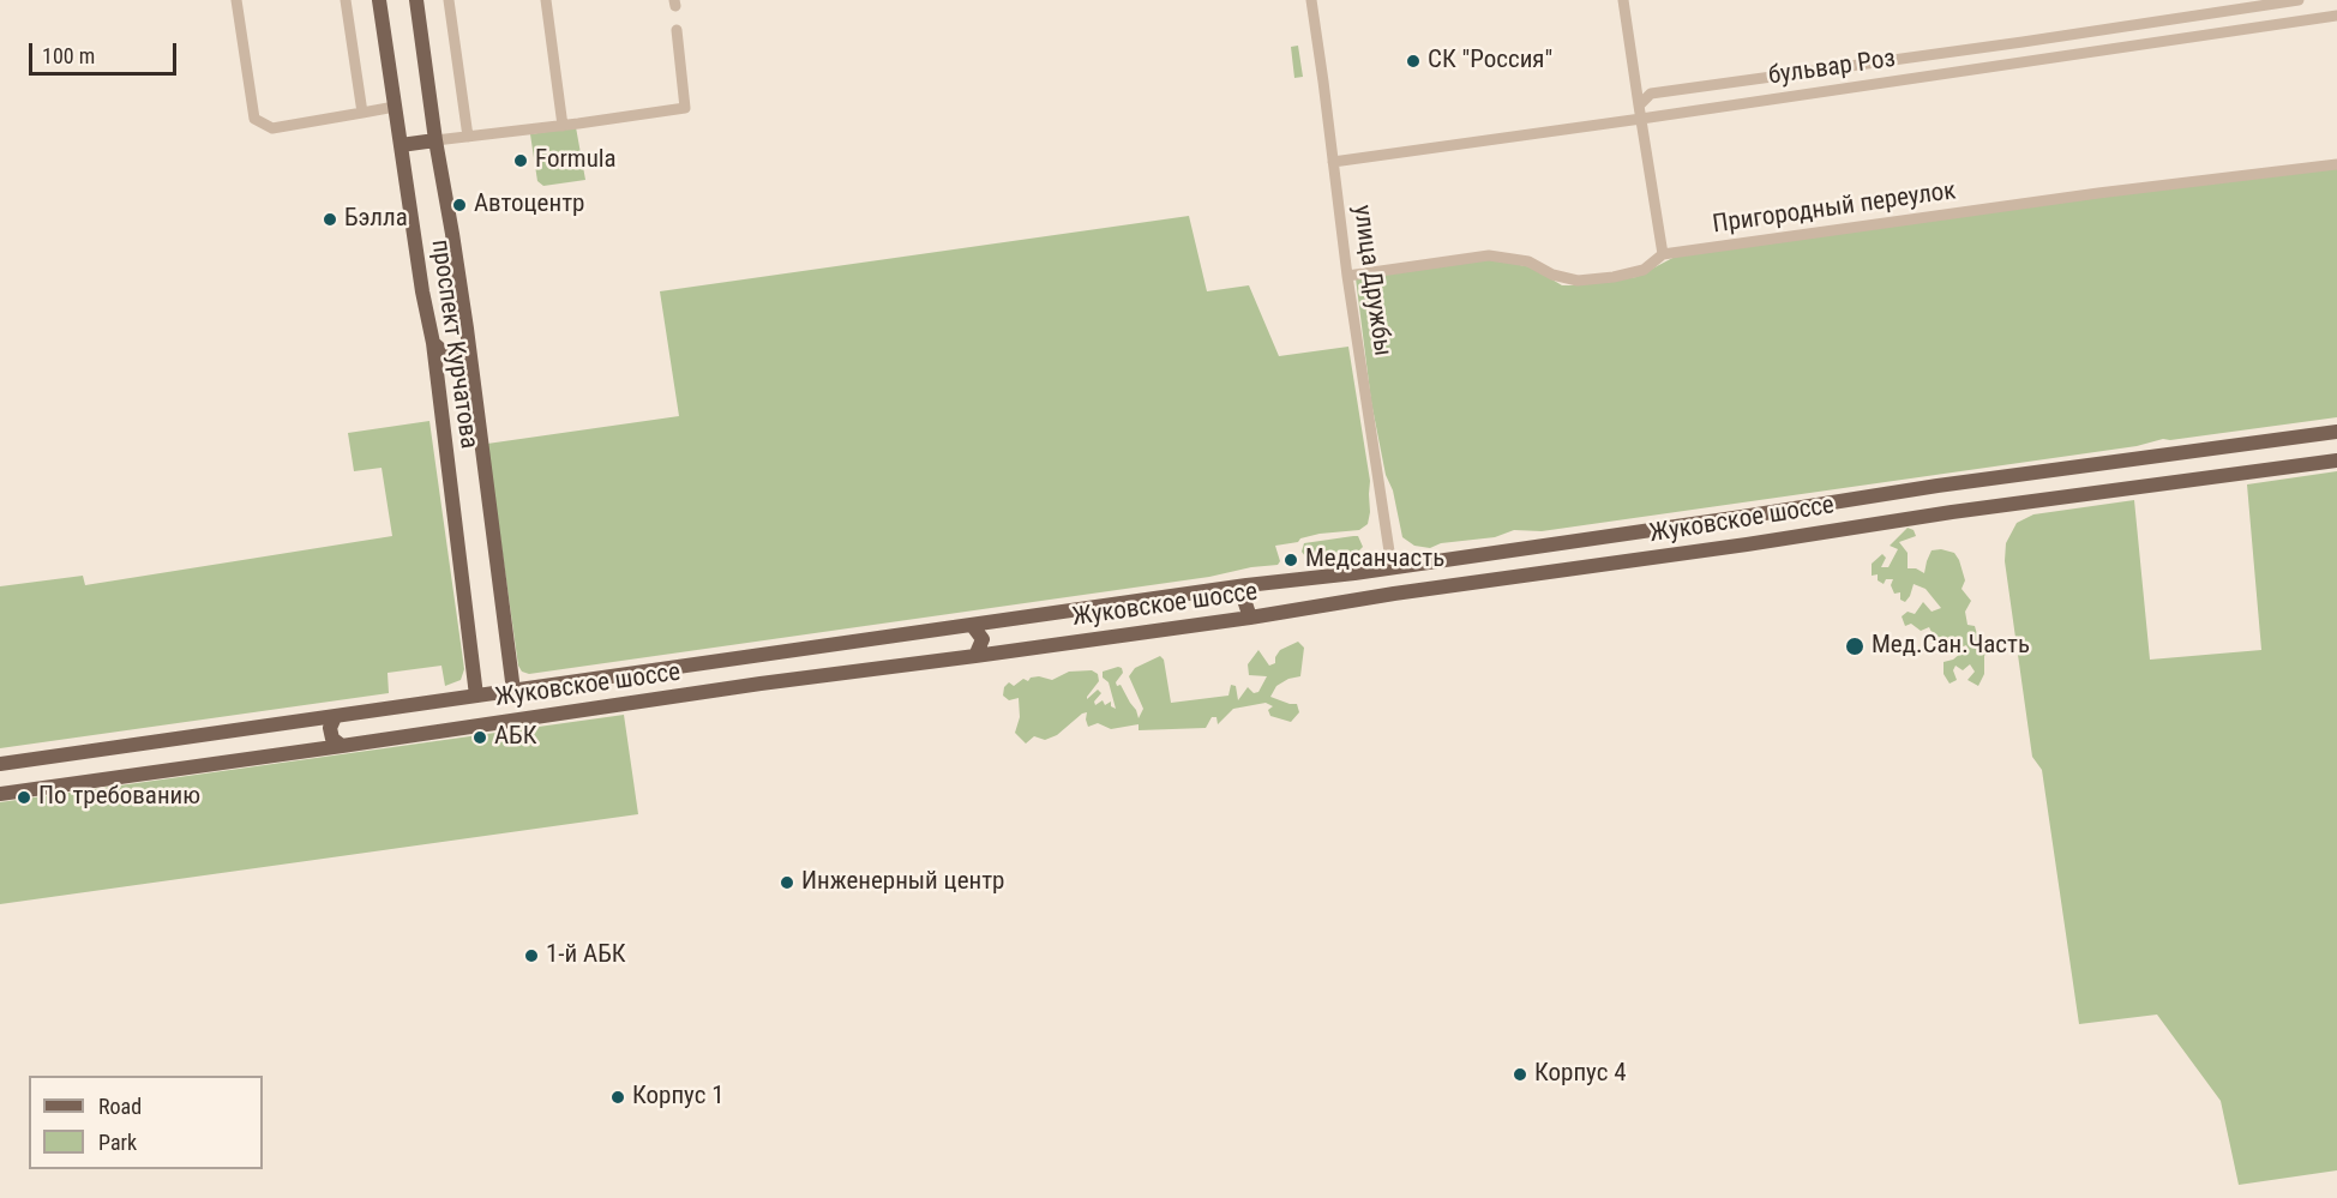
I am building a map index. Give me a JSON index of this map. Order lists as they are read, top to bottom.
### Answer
{
  "streets": {
    "main road": ["проспект Курчатова", "Жуковское шоссе"],
    "street": ["бульвар Роз", "Пригородный переулок", "улица Дружбы"]
  },
  "crossings": [
    ["бульвар Роз", "улица Дружбы"],
    ["Пригородный переулок", "улица Дружбы"],
    ["улица Дружбы", "Жуковское шоссе"],
    ["проспект Курчатова", "Жуковское шоссе"]
  ],
  "places": [
    "СК \"Россия\"",
    "Formula",
    "Автоцентр",
    "Бэлла",
    "Медсанчасть",
    "Мед.Сан.Часть",
    "АБК",
    "По требованию",
    "Инженерный центр",
    "1-й АБК",
    "Корпус 4",
    "Корпус 1"
  ],
  "legend": ["Road", "Park"],
  "scale_bar": "100 m"
}
